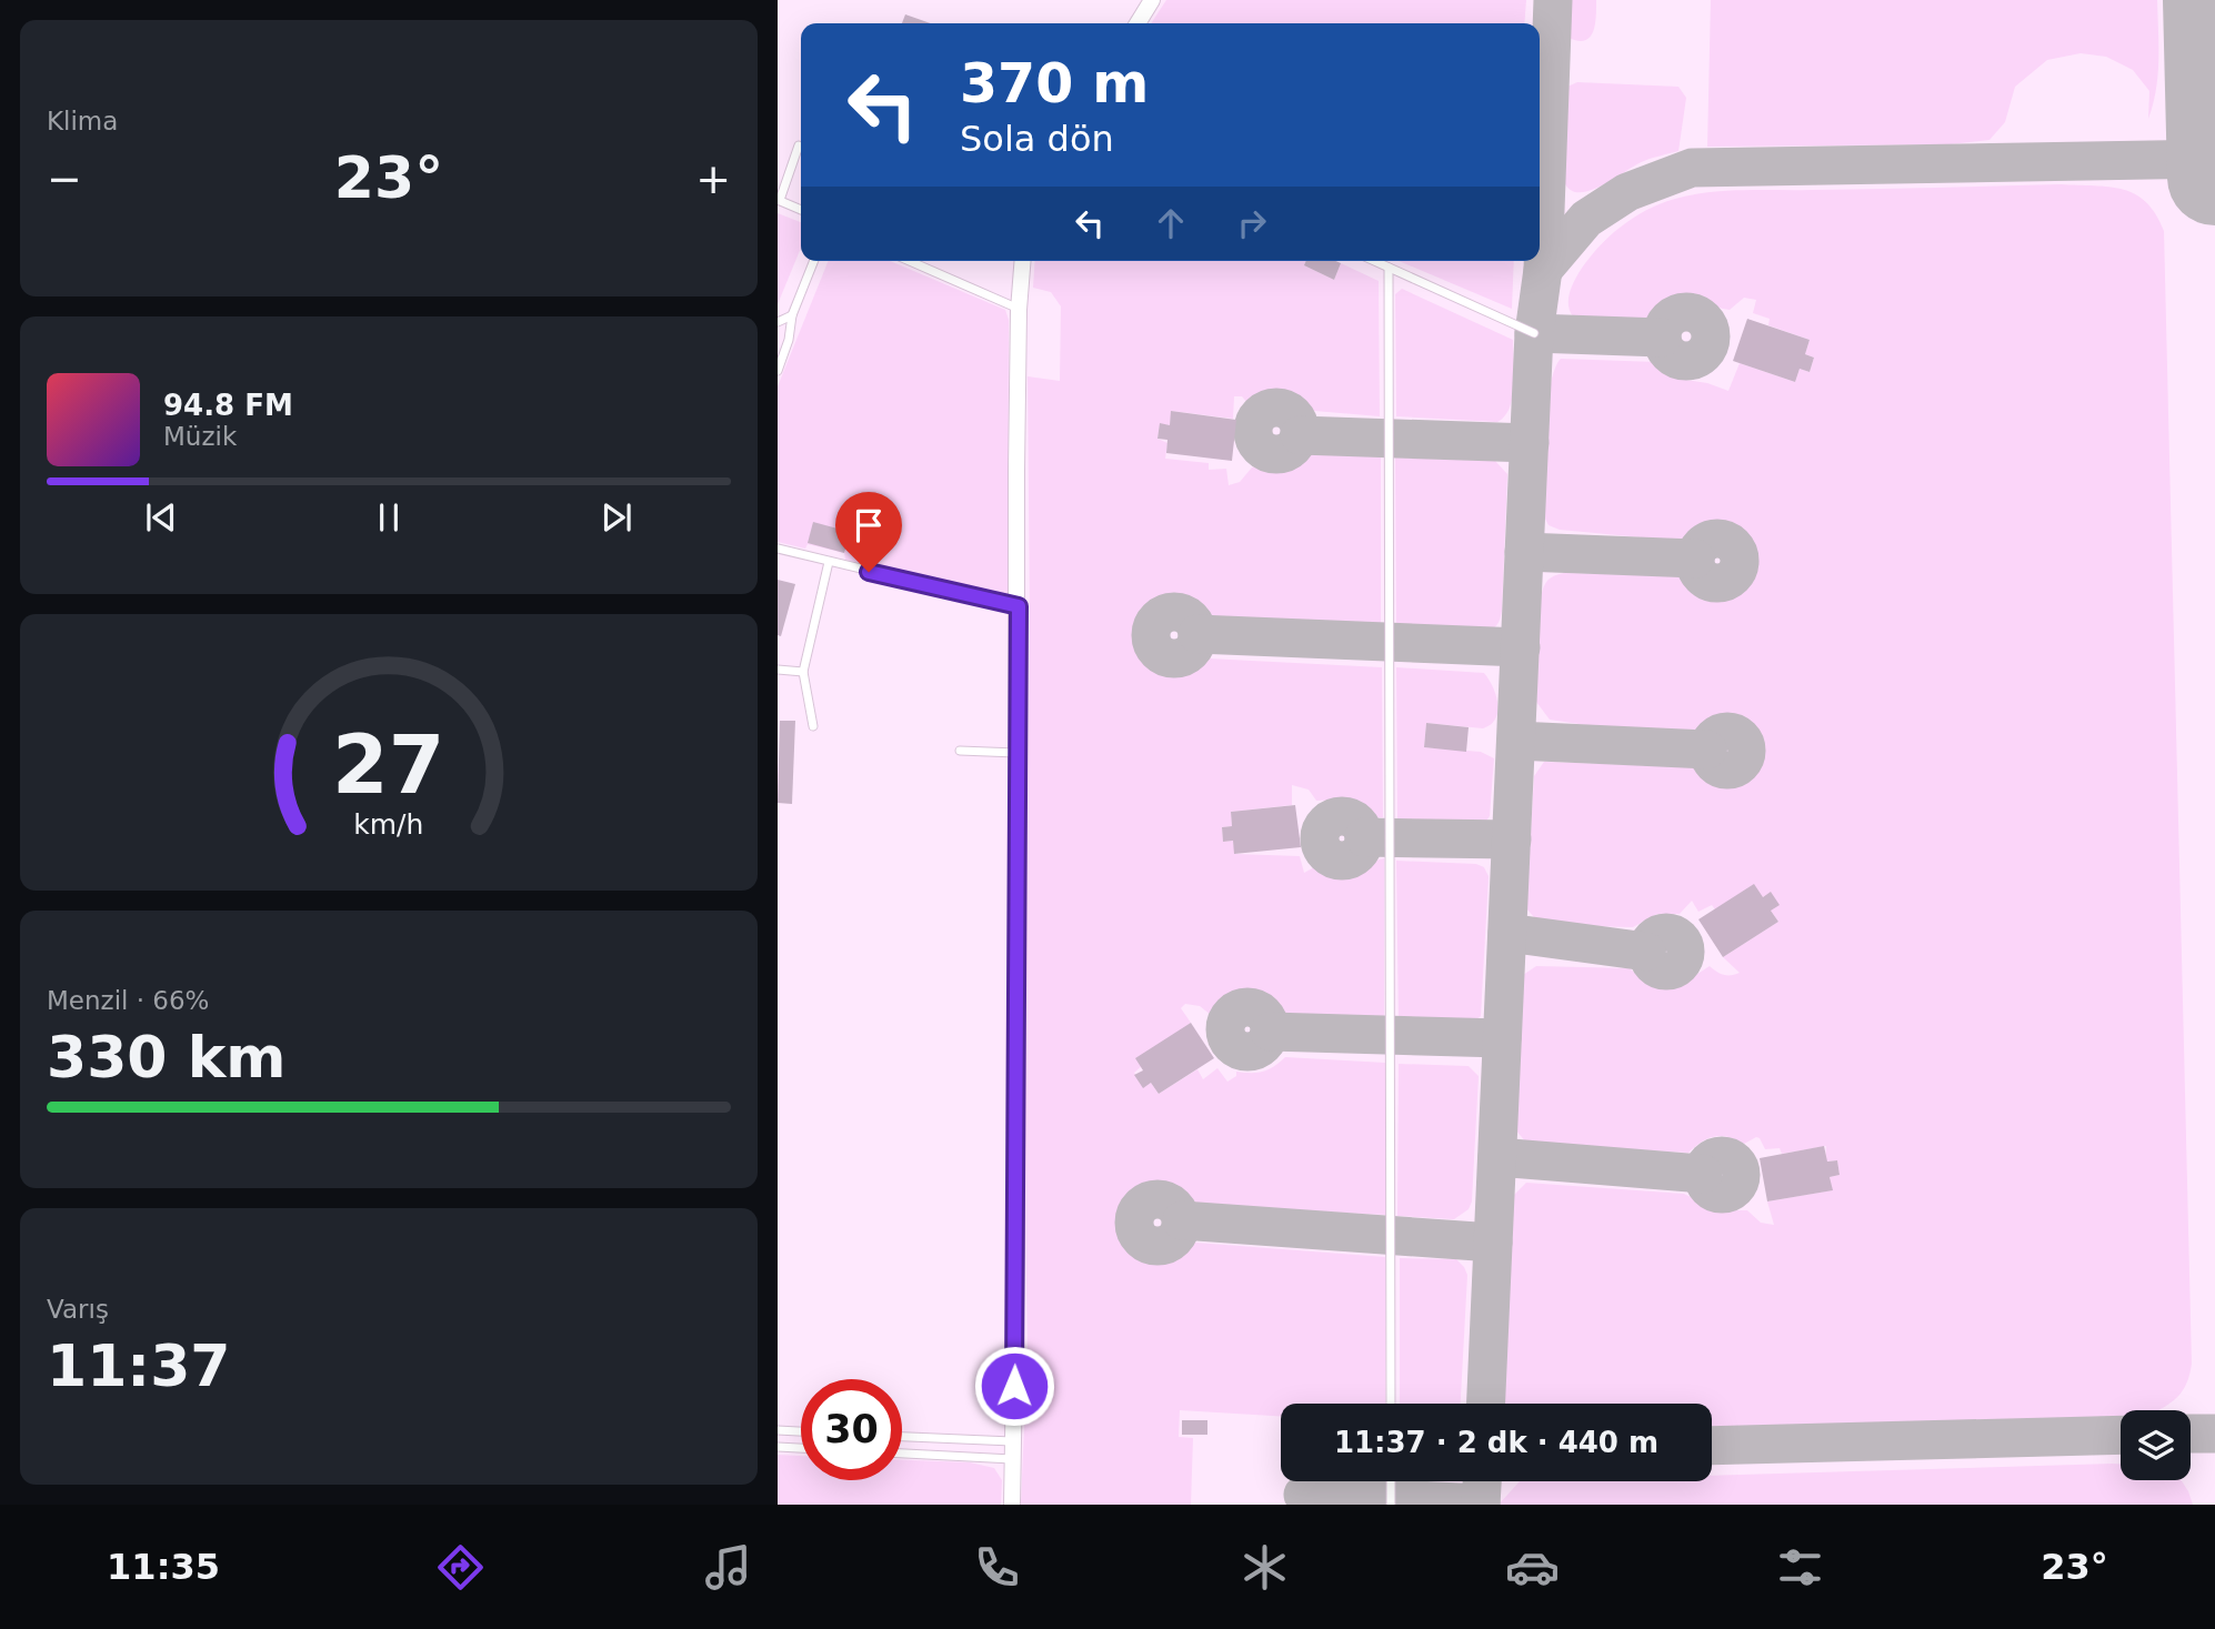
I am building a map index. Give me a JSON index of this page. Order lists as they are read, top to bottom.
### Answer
{
  "page": {
    "tile": [
      "Klima",
      ["Menzil · 66%", "330 km"],
      ["Varış", "11:37"]
    ],
    "turn": ["370 m", "Sola dön"],
    "heat": ["−", "23°", "+"],
    "song": ["94.8 FM", "Müzik"],
    "limit": "30",
    "trip": "11:37 · 2 dk · 440 m",
    "tabs": ["11:35", "23°"],
    "gauge": ["27", "km/h"]
  }
}
